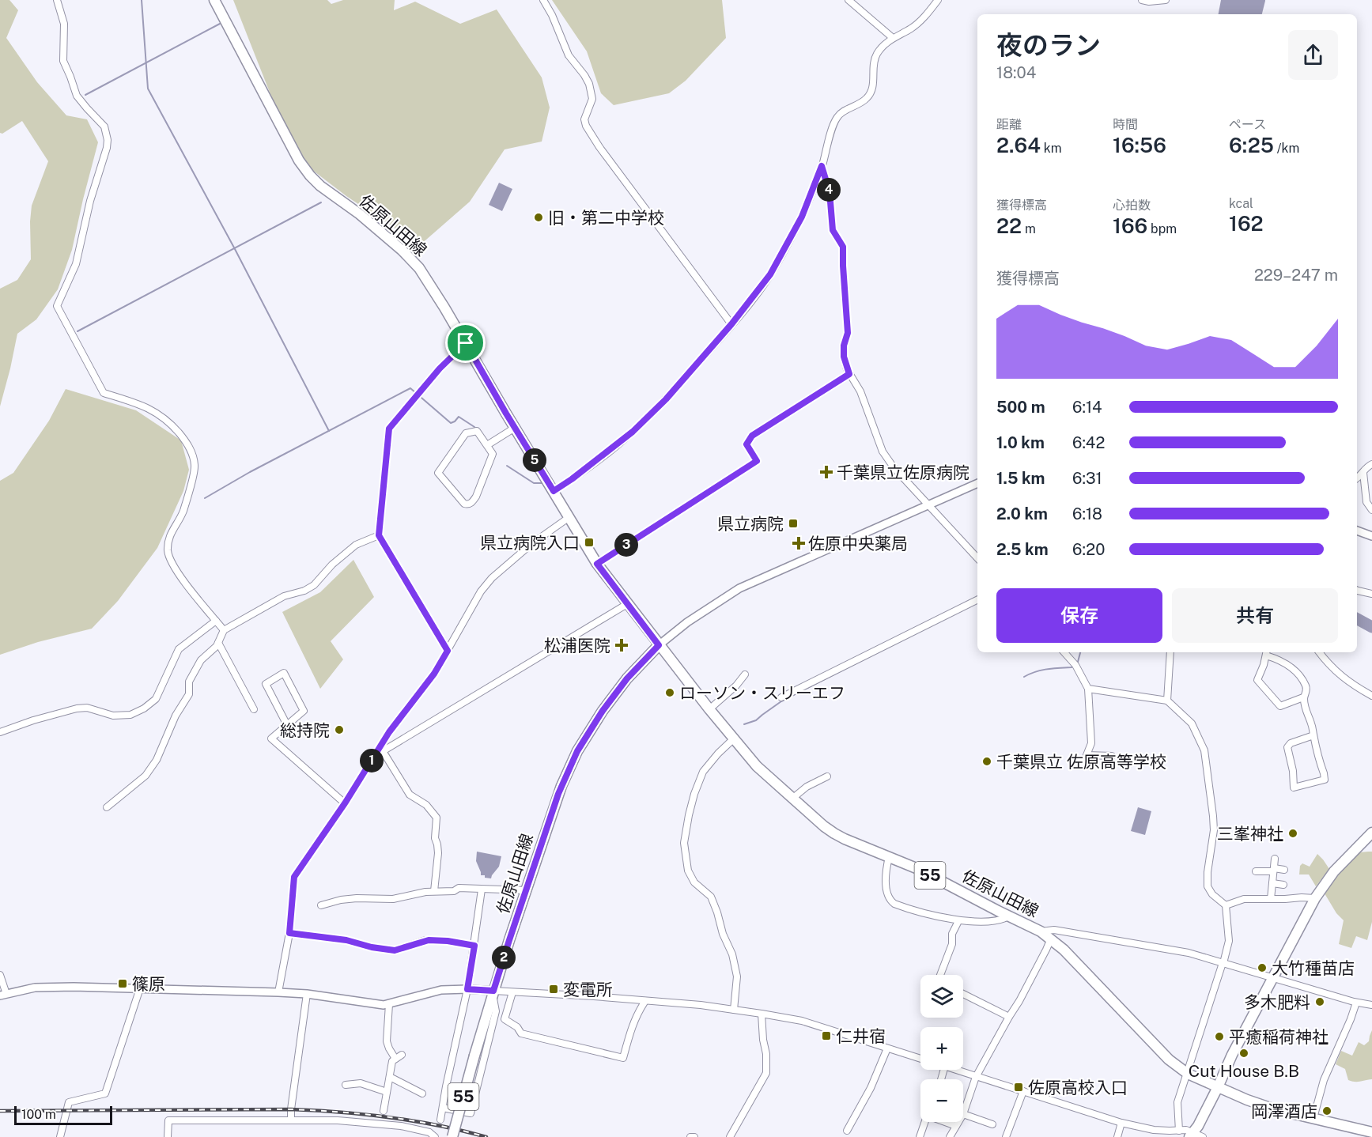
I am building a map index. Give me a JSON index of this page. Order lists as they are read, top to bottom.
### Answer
{
  "streets": {
    "main road": ["佐原山田線", "55"]
  },
  "crossings": [
    ["佐原山田線", "55"]
  ],
  "places": {
    "other": [
      "旧・第二中学校",
      "ローソン・スリーエフ",
      "総持院",
      "千葉県立 佐原高等学校",
      "三峯神社",
      "大竹種苗店",
      "多木肥料",
      "平癒稲荷神社",
      "Cut House B.B",
      "岡澤酒店"
    ],
    "health": ["千葉県立佐原病院", "佐原中央薬局", "松浦医院"],
    "transit": [
      "県立病院",
      "県立病院入口",
      "篠原",
      "変電所",
      "仁井宿",
      "佐原高校入口"
    ]
  },
  "scale_bar": "100 m",
  "page": {
    "heading": ["夜のラン", "18:04"],
    "stats": [
      ["距離", "2.64 km"],
      ["時間", "16:56"],
      ["ペース", "6:25 /km"],
      ["獲得標高", "22 m"],
      ["心拍数", "166 bpm"],
      ["kcal", "162"]
    ],
    "pins": [
      "4",
      "5",
      "3",
      "1",
      "2"
    ],
    "chart": ["獲得標高", "229–247 m"],
    "list": [
      {
        "name": "500 m",
        "note": "6:14"
      },
      {
        "name": "1.0 km",
        "note": "6:42"
      },
      {
        "name": "1.5 km",
        "note": "6:31"
      },
      {
        "name": "2.0 km",
        "note": "6:18"
      },
      {
        "name": "2.5 km",
        "note": "6:20"
      }
    ],
    "buttons": ["保存", "共有"],
    "map_buttons": ["+", "−"],
    "scale": "100 m"
  }
}
